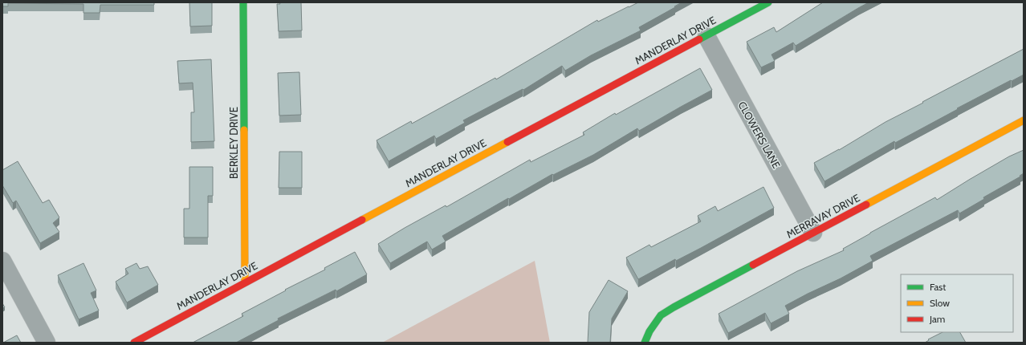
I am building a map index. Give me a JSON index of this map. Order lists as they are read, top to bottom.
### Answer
{
  "streets": {
    "street": [
      "MANDERLAY DRIVE",
      "CLOWERS LANE",
      "BERKLEY DRIVE",
      "MERRAVAY DRIVE"
    ]
  },
  "crossings": [
    ["MANDERLAY DRIVE", "CLOWERS LANE"],
    ["MANDERLAY DRIVE", "BERKLEY DRIVE"],
    ["CLOWERS LANE", "MERRAVAY DRIVE"]
  ],
  "legend": ["Fast", "Slow", "Jam"]
}
